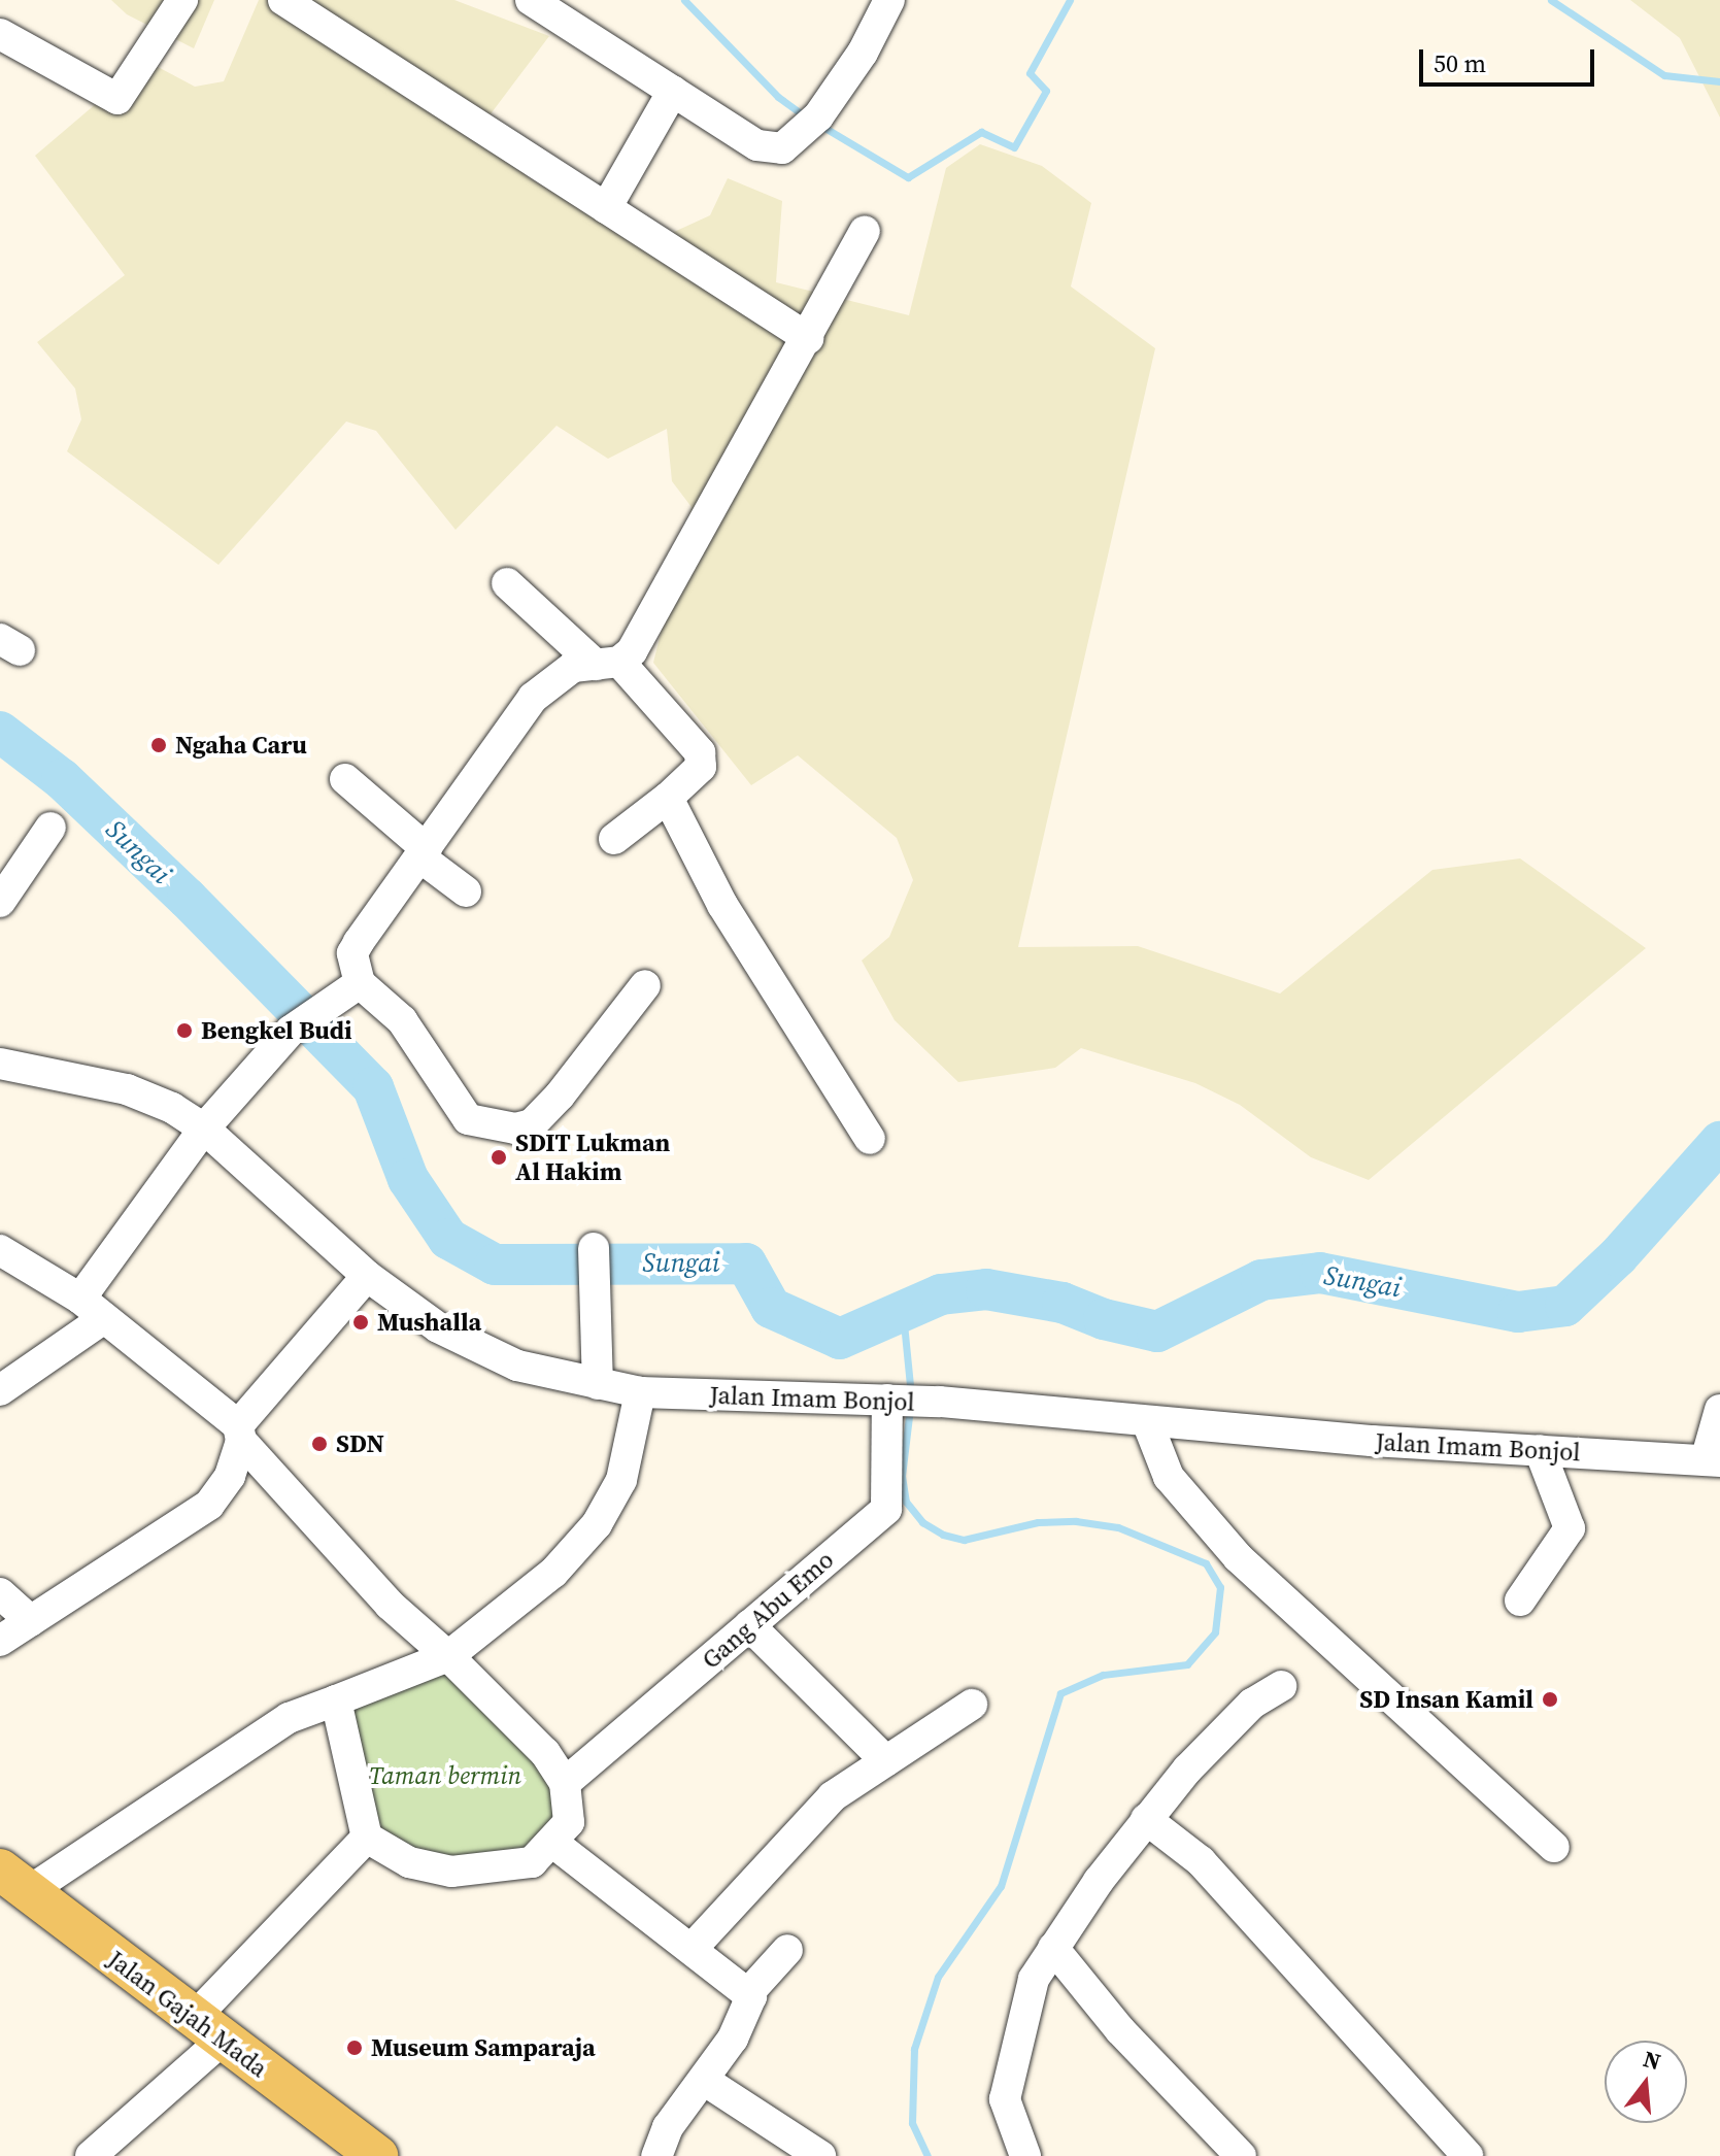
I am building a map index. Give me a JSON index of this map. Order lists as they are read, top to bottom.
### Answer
{
  "streets": {
    "main road": ["Jalan Gajah Mada"],
    "street": ["Jalan Imam Bonjol", "Gang Abu Emo"]
  },
  "crossings": [
    ["Jalan Imam Bonjol", "Gang Abu Emo"]
  ],
  "water": ["Sungai"],
  "parks": ["Taman bermin"],
  "places": [
    "Ngaha Caru",
    "Bengkel Budi",
    "SDIT Lukman Al Hakim",
    "Mushalla",
    "SDN",
    "SD Insan Kamil",
    "Museum Samparaja"
  ],
  "scale_bar": "50 m",
  "north": "top"
}
